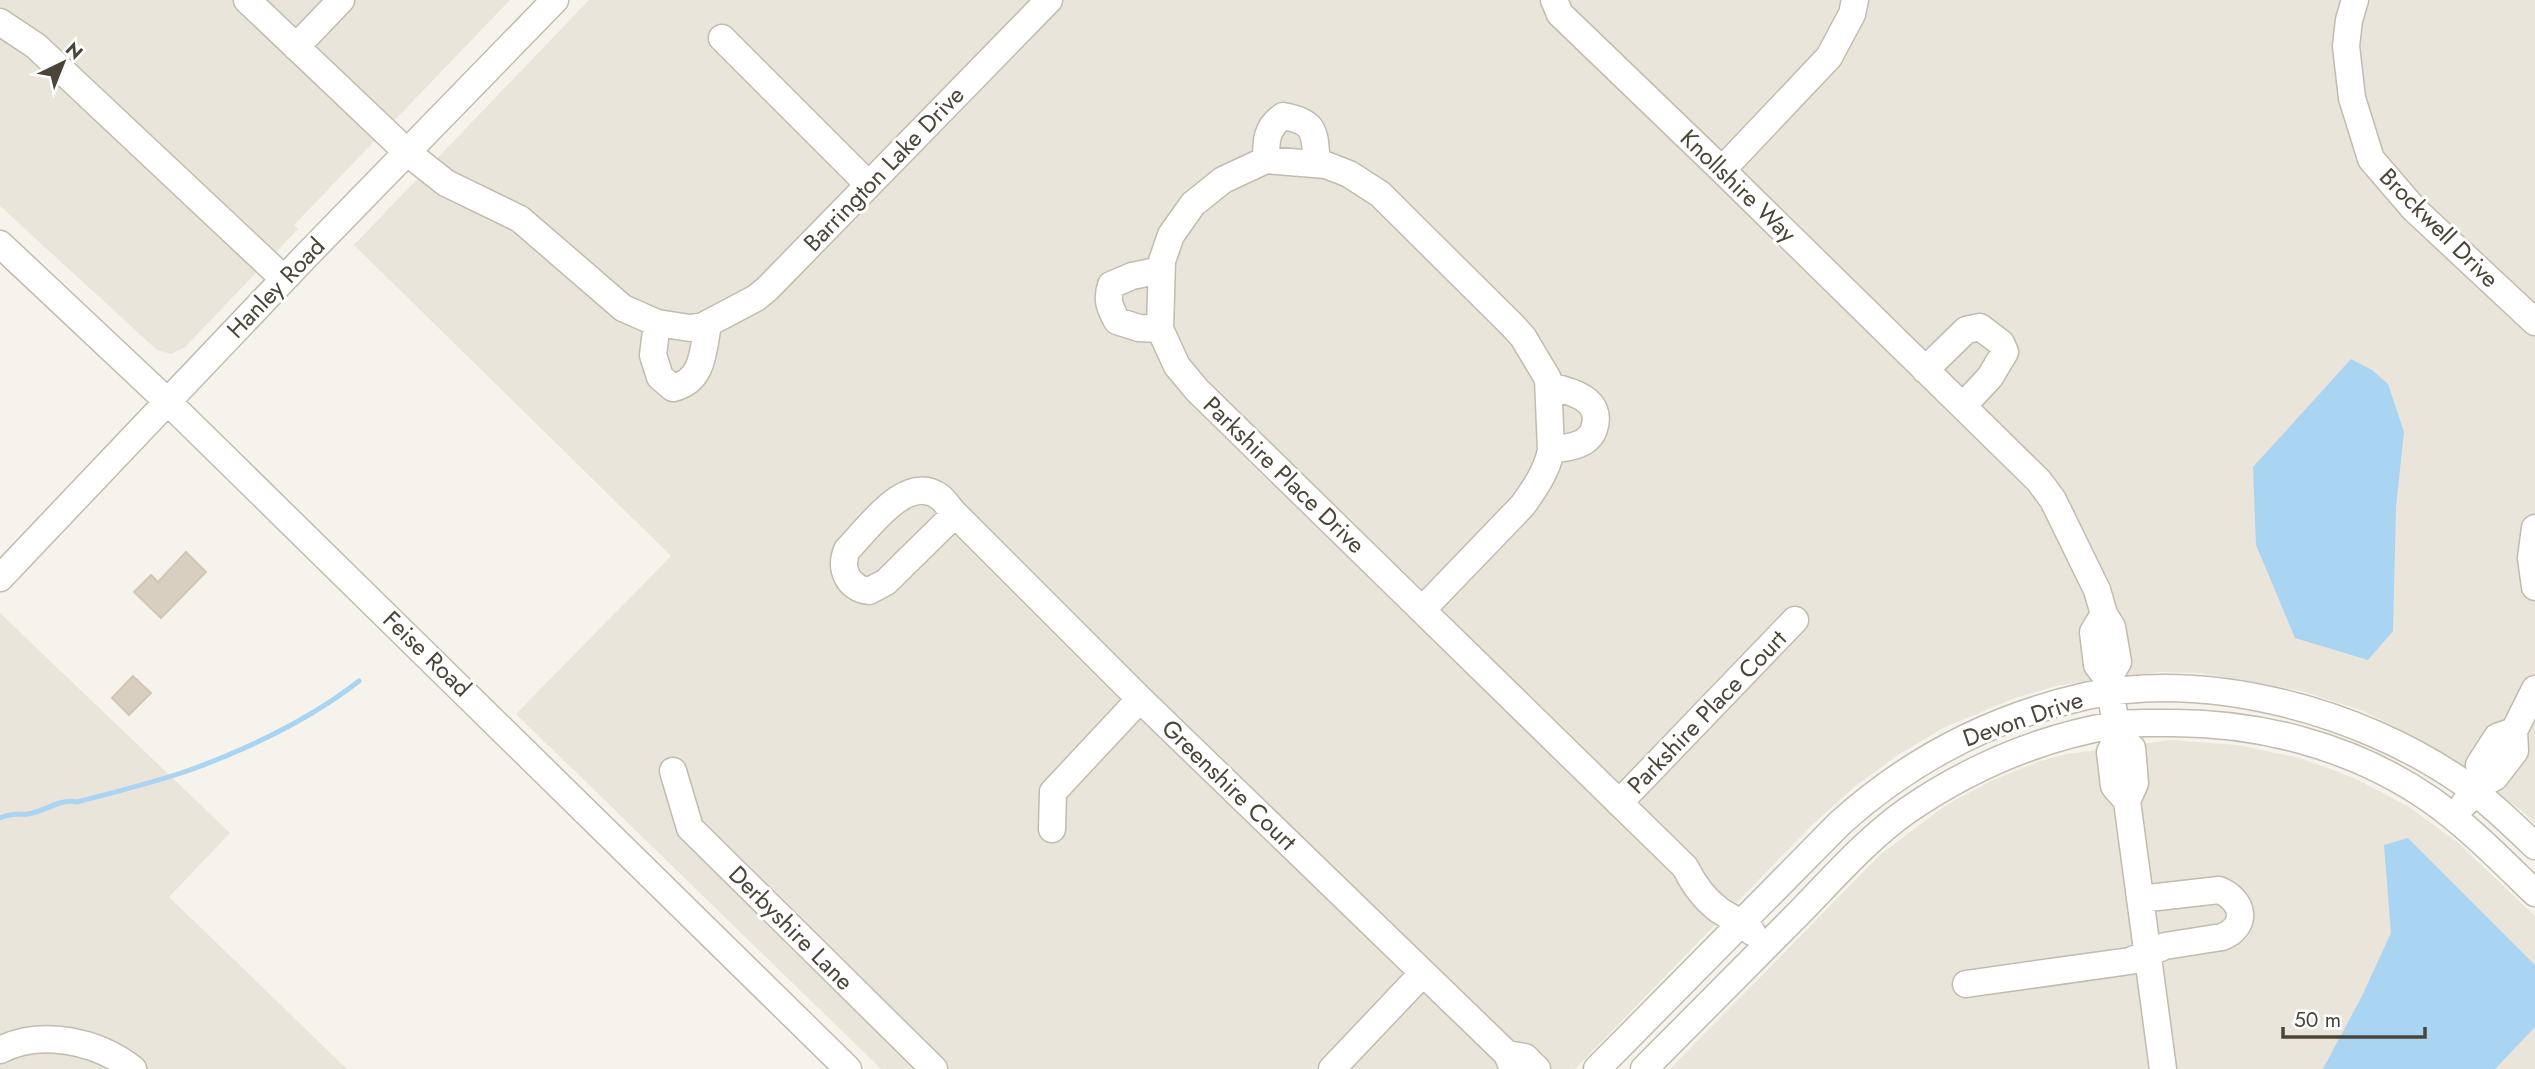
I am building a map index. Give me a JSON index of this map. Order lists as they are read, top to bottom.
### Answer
{
  "streets": {
    "street": [
      "Barrington Lake Drive",
      "Knollshire Way",
      "Brockwell Drive",
      "Hanley Road",
      "Parkshire Place Drive",
      "Feise Road",
      "Parkshire Place Court",
      "Devon Drive",
      "Greenshire Court",
      "Derbyshire Lane"
    ]
  },
  "crossings": [
    ["Barrington Lake Drive", "Hanley Road"],
    ["Knollshire Way", "Devon Drive"],
    ["Hanley Road", "Feise Road"],
    ["Parkshire Place Drive", "Parkshire Place Court"],
    ["Parkshire Place Drive", "Devon Drive"]
  ],
  "scale_bar": "50 m",
  "north": "top right"
}
